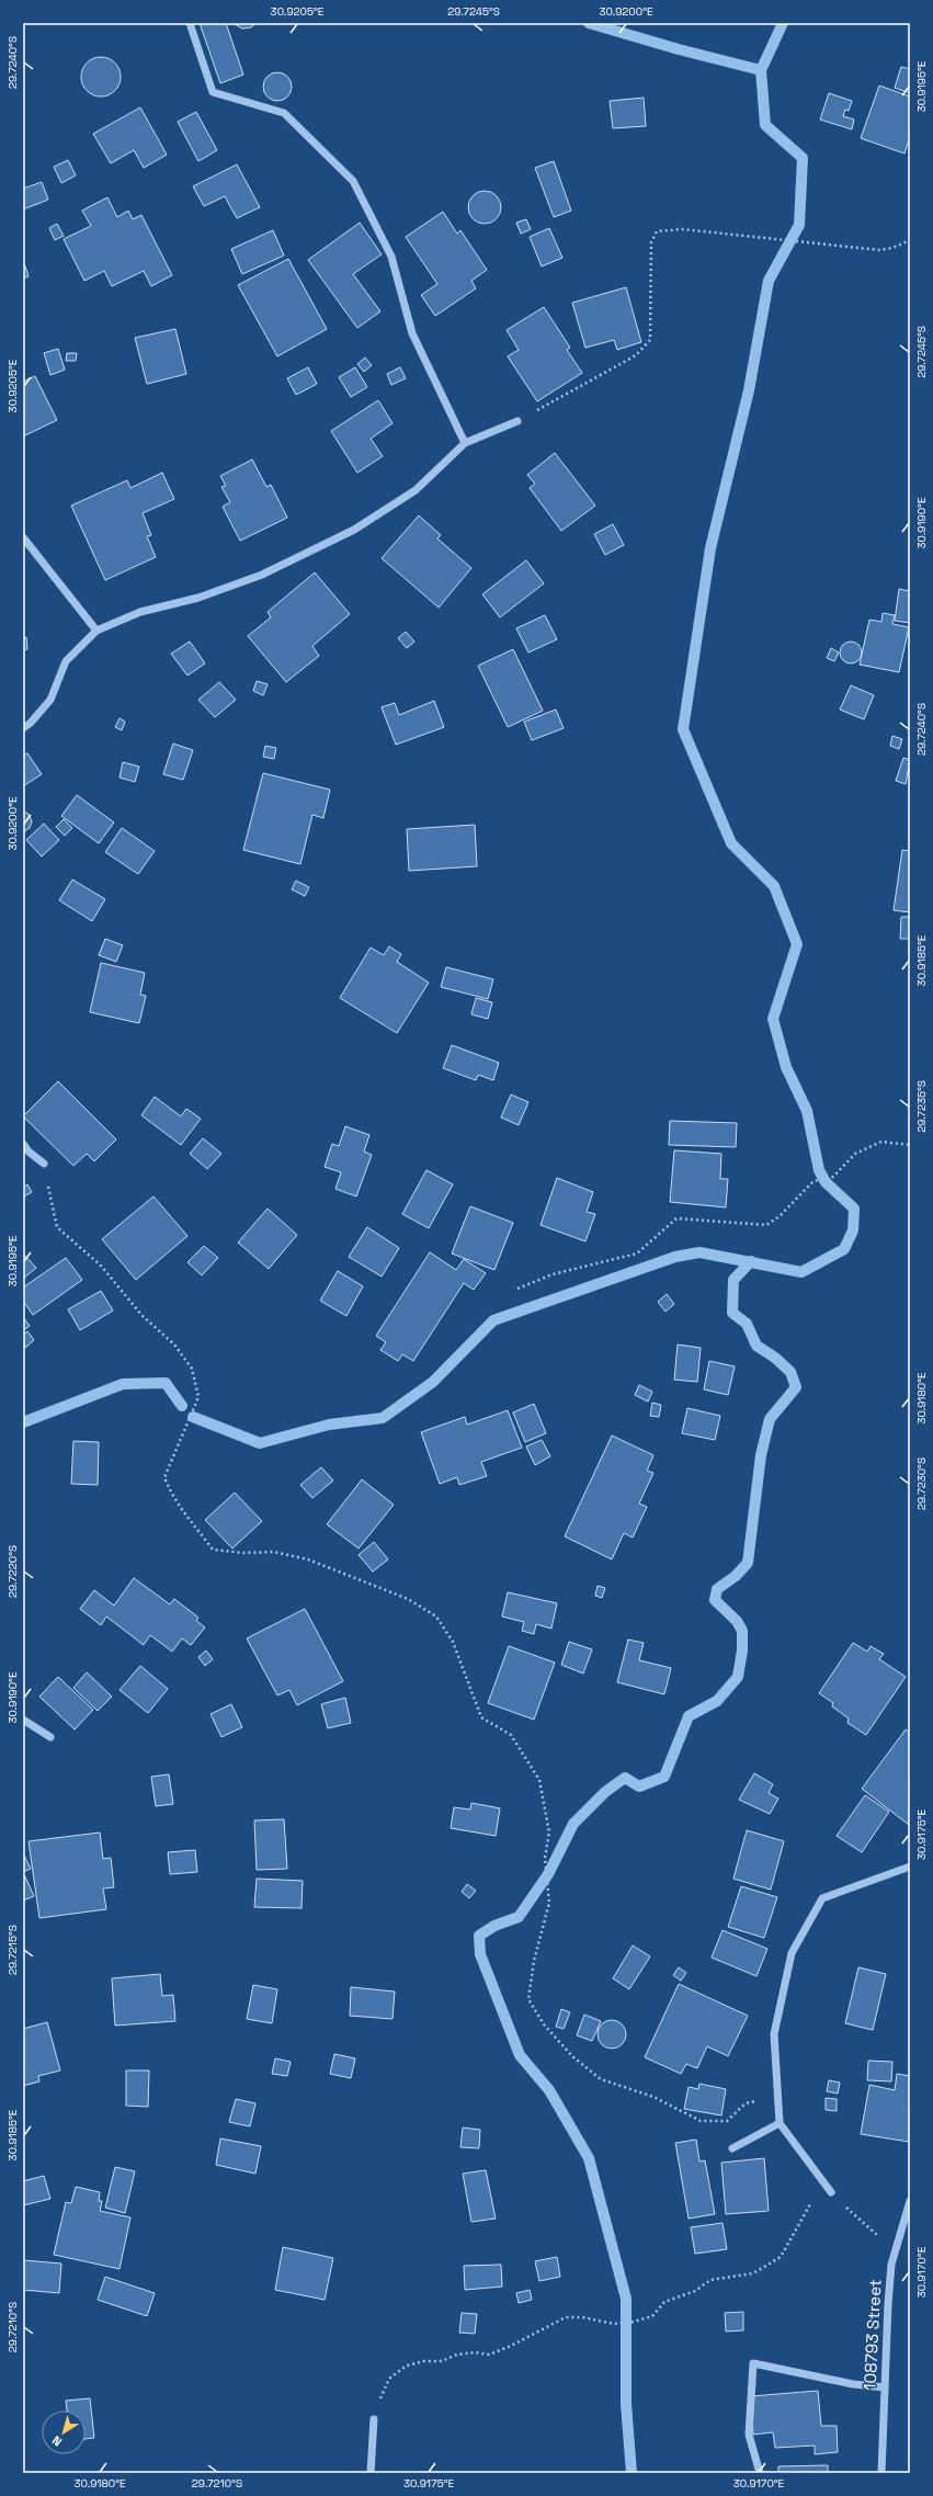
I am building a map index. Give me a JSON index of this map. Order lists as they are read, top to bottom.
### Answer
{
  "streets": {
    "street": ["108793 Street"]
  },
  "north": "bottom left",
  "coordinates": [
    "30.9205°E",
    "29.7245°S",
    "30.9200°E",
    "29.7240°S",
    "30.9195°E",
    "30.9190°E",
    "30.9185°E",
    "29.7235°S",
    "30.9180°E",
    "29.7230°S",
    "29.7220°S",
    "30.9175°E",
    "29.7215°S",
    "30.9170°E",
    "29.7210°S"
  ]
}
